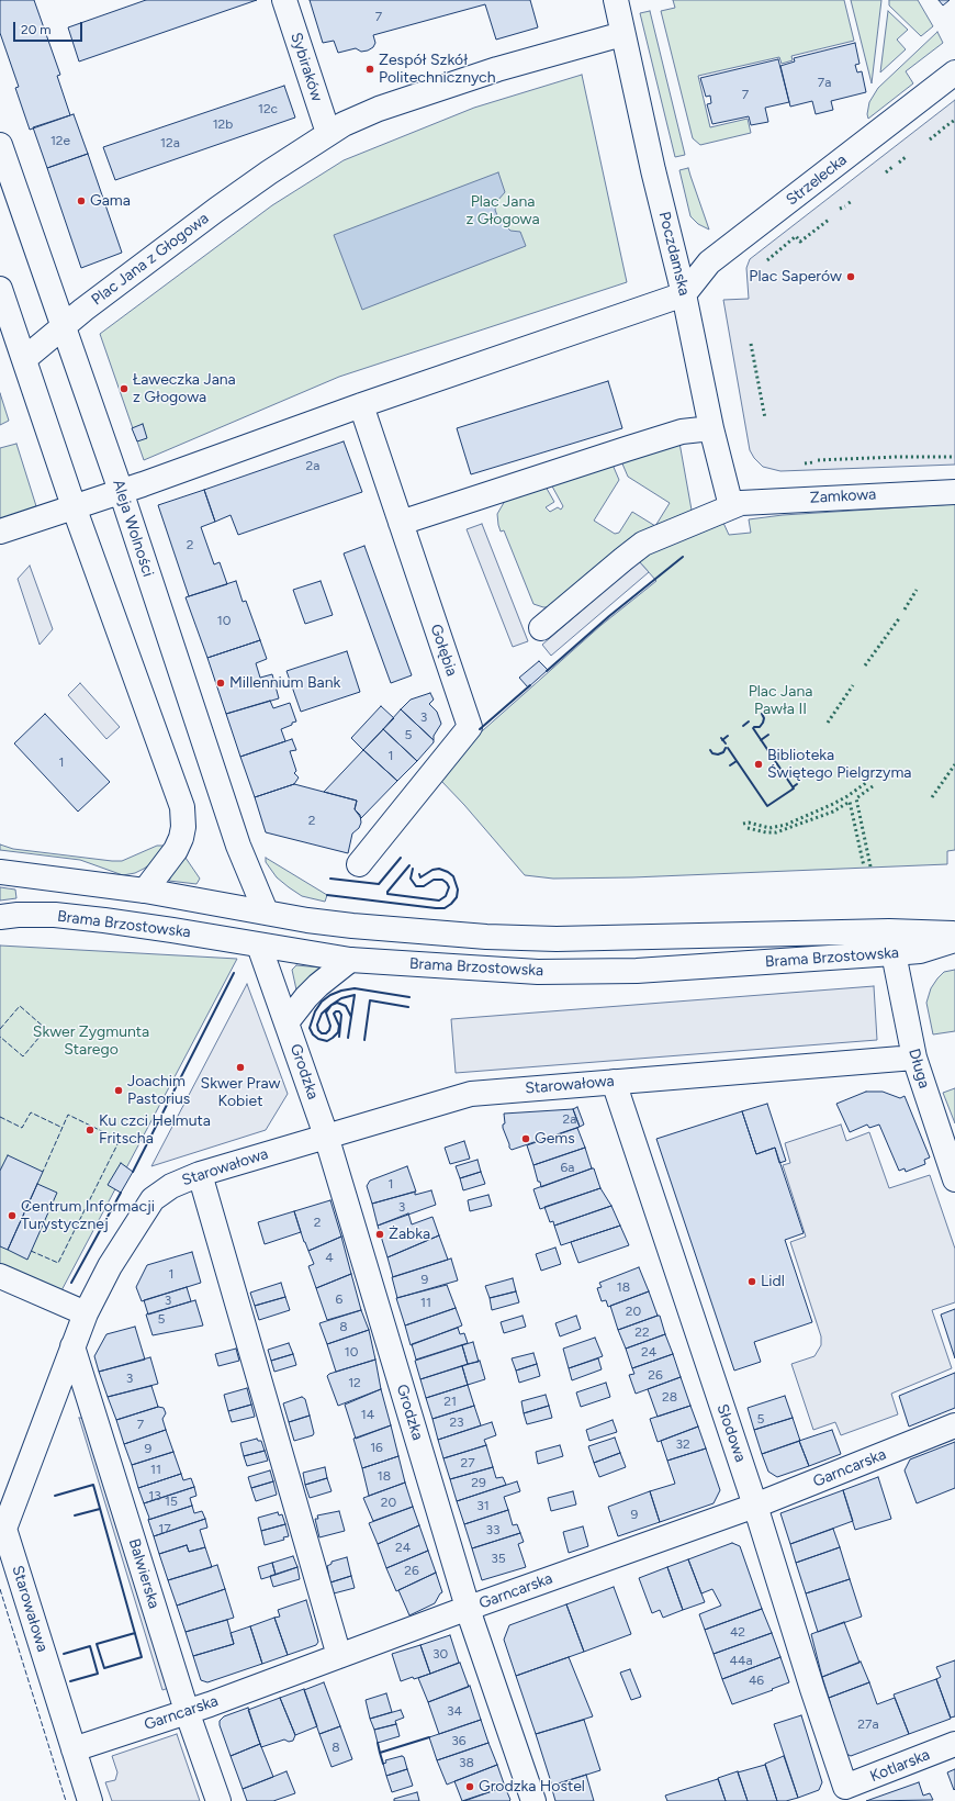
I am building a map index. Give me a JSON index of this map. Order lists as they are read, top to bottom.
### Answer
{
  "streets": {
    "street": [
      "Sybiraków",
      "Strzelecka",
      "Poczdamska",
      "Plac Jana z Głogowa",
      "Zamkowa",
      "Aleja Wolności",
      "Gołębia",
      "Brama Brzostowska",
      "Długa",
      "Grodzka",
      "Starowałowa",
      "Słodowa",
      "Garncarska",
      "Balwierska",
      "Kotlarska"
    ]
  },
  "crossings": [
    ["Sybiraków", "Plac Jana z Głogowa"],
    ["Strzelecka", "Poczdamska"],
    ["Poczdamska", "Plac Jana z Głogowa"],
    ["Poczdamska", "Zamkowa"],
    ["Plac Jana z Głogowa", "Aleja Wolności"],
    ["Aleja Wolności", "Brama Brzostowska"],
    ["Brama Brzostowska", "Długa"],
    ["Brama Brzostowska", "Grodzka"],
    ["Długa", "Starowałowa"],
    ["Grodzka", "Starowałowa"],
    ["Grodzka", "Garncarska"],
    ["Starowałowa", "Słodowa"],
    ["Starowałowa", "Garncarska"],
    ["Starowałowa", "Balwierska"],
    ["Słodowa", "Garncarska"],
    ["Słodowa", "Kotlarska"],
    ["Garncarska", "Balwierska"]
  ],
  "parks": ["Plac Jana z Głogowa", "Plac Jana Pawła II", "Skwer Zygmunta Starego"],
  "places": [
    "Zespół Szkół Politechnicznych",
    "Gama",
    "Plac Saperów",
    "Ławeczka Jana z Głogowa",
    "Millennium Bank",
    "Biblioteka Świętego Pielgrzyma",
    "Skwer Praw Kobiet",
    "Joachim Pastorius",
    "Ku czci Helmuta Fritscha",
    "Gems",
    "Centrum Informacji Turystycznej",
    "Żabka",
    "Lidl",
    "Grodzka Hostel"
  ],
  "house_numbers": [
    "7",
    "7a",
    "7",
    "12c",
    "12b",
    "12e",
    "12a",
    "2a",
    "2",
    "10",
    "3",
    "5",
    "1",
    "1",
    "2",
    "2a",
    "6a",
    "1",
    "3",
    "2",
    "4",
    "1",
    "9",
    "18",
    "6",
    "3",
    "11",
    "20",
    "5",
    "8",
    "22",
    "10",
    "24",
    "26",
    "3",
    "12",
    "28",
    "21",
    "14",
    "5",
    "23",
    "7",
    "32",
    "16",
    "9",
    "27",
    "11",
    "18",
    "29",
    "13",
    "15",
    "20",
    "31",
    "9",
    "17",
    "33",
    "24",
    "35",
    "26",
    "42",
    "30",
    "44a",
    "46",
    "34",
    "27a",
    "36",
    "8",
    "38"
  ],
  "scale_bar": "20 m"
}
